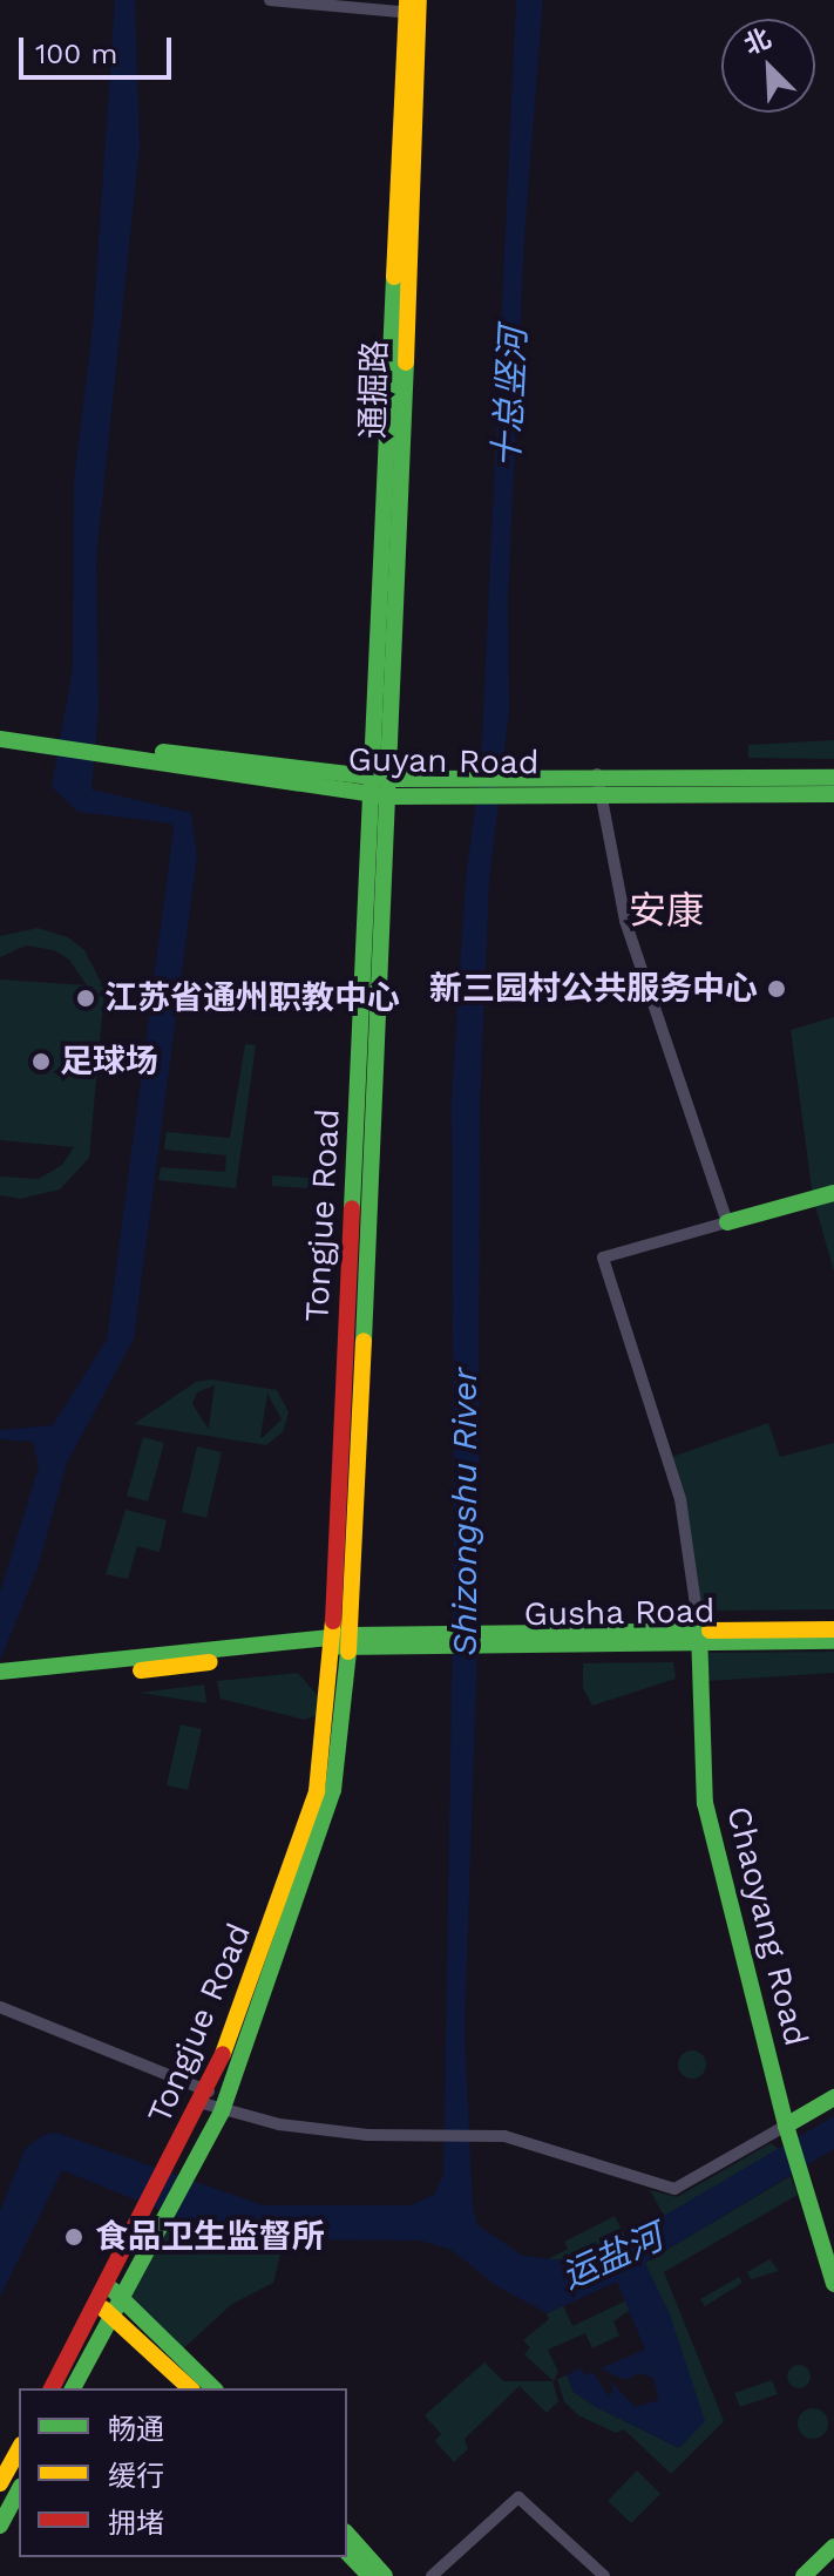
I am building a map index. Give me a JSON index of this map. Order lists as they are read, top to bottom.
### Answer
{
  "streets": {
    "main road": [
      "通掘路",
      "Guyan Road",
      "Tongjue Road",
      "Gusha Road",
      "Chaoyang Road"
    ]
  },
  "crossings": [
    ["通掘路", "Guyan Road"],
    ["通掘路", "Tongjue Road"],
    ["Guyan Road", "Tongjue Road"],
    ["Tongjue Road", "Gusha Road"],
    ["Gusha Road", "Chaoyang Road"]
  ],
  "districts": ["安康"],
  "water": ["十总竖河", "Shizongshu River", "运盐河"],
  "places": [
    "新三园村公共服务中心",
    "江苏省通州职教中心",
    "足球场",
    "食品卫生监督所"
  ],
  "legend": ["畅通", "缓行", "拥堵"],
  "scale_bar": "100 m",
  "north": "top left"
}
